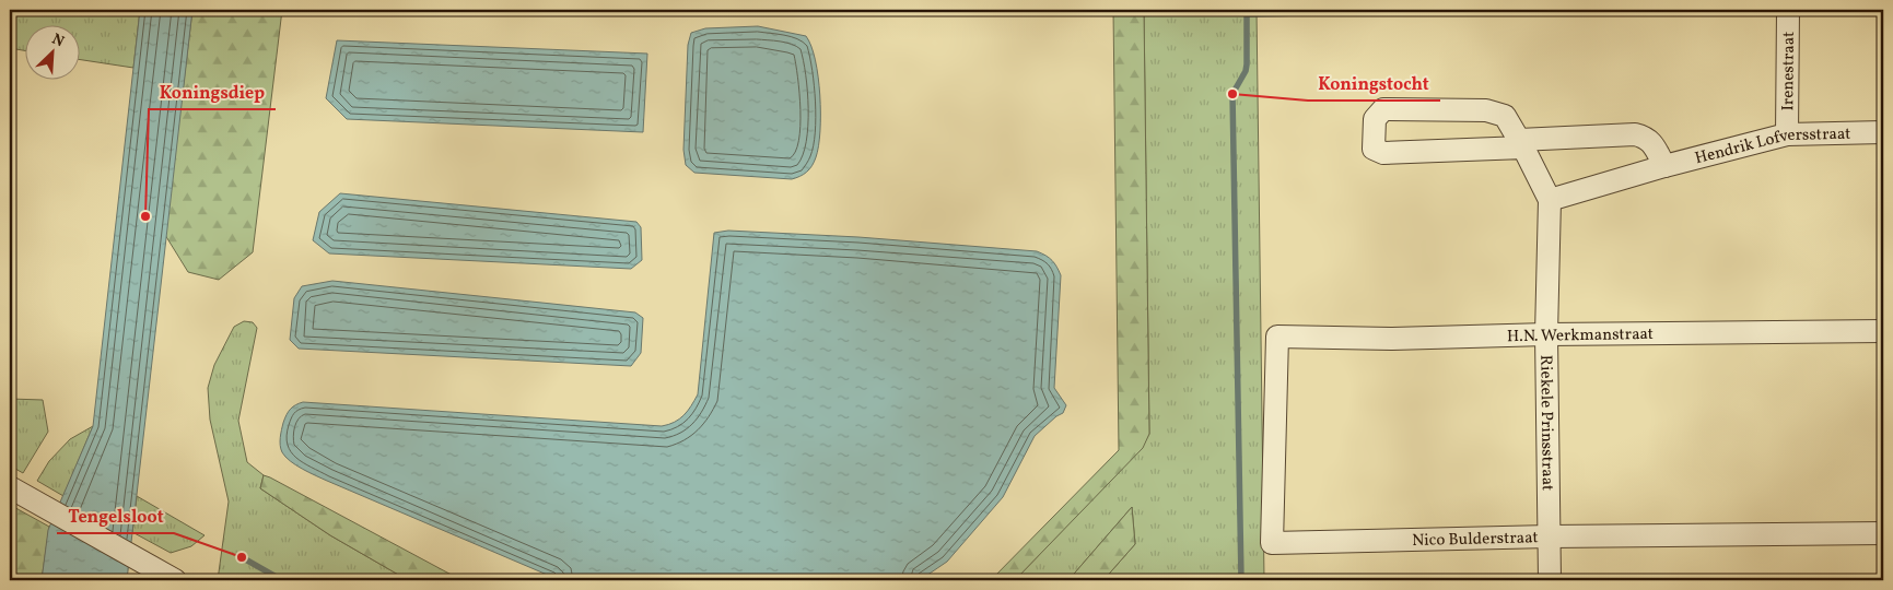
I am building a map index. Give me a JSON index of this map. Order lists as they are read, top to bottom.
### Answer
{
  "streets": {
    "street": [
      "Irenestraat",
      "Hendrik Lofversstraat",
      "H.N. Werkmanstraat",
      "Riekele Prinsstraat",
      "Nico Bulderstraat"
    ]
  },
  "crossings": [
    ["Irenestraat", "Hendrik Lofversstraat"],
    ["Hendrik Lofversstraat", "Riekele Prinsstraat"],
    ["H.N. Werkmanstraat", "Riekele Prinsstraat"],
    ["H.N. Werkmanstraat", "Nico Bulderstraat"],
    ["Riekele Prinsstraat", "Nico Bulderstraat"]
  ],
  "places": ["Koningstocht", "Koningsdiep", "Tengelsloot"],
  "north": "top right"
}
